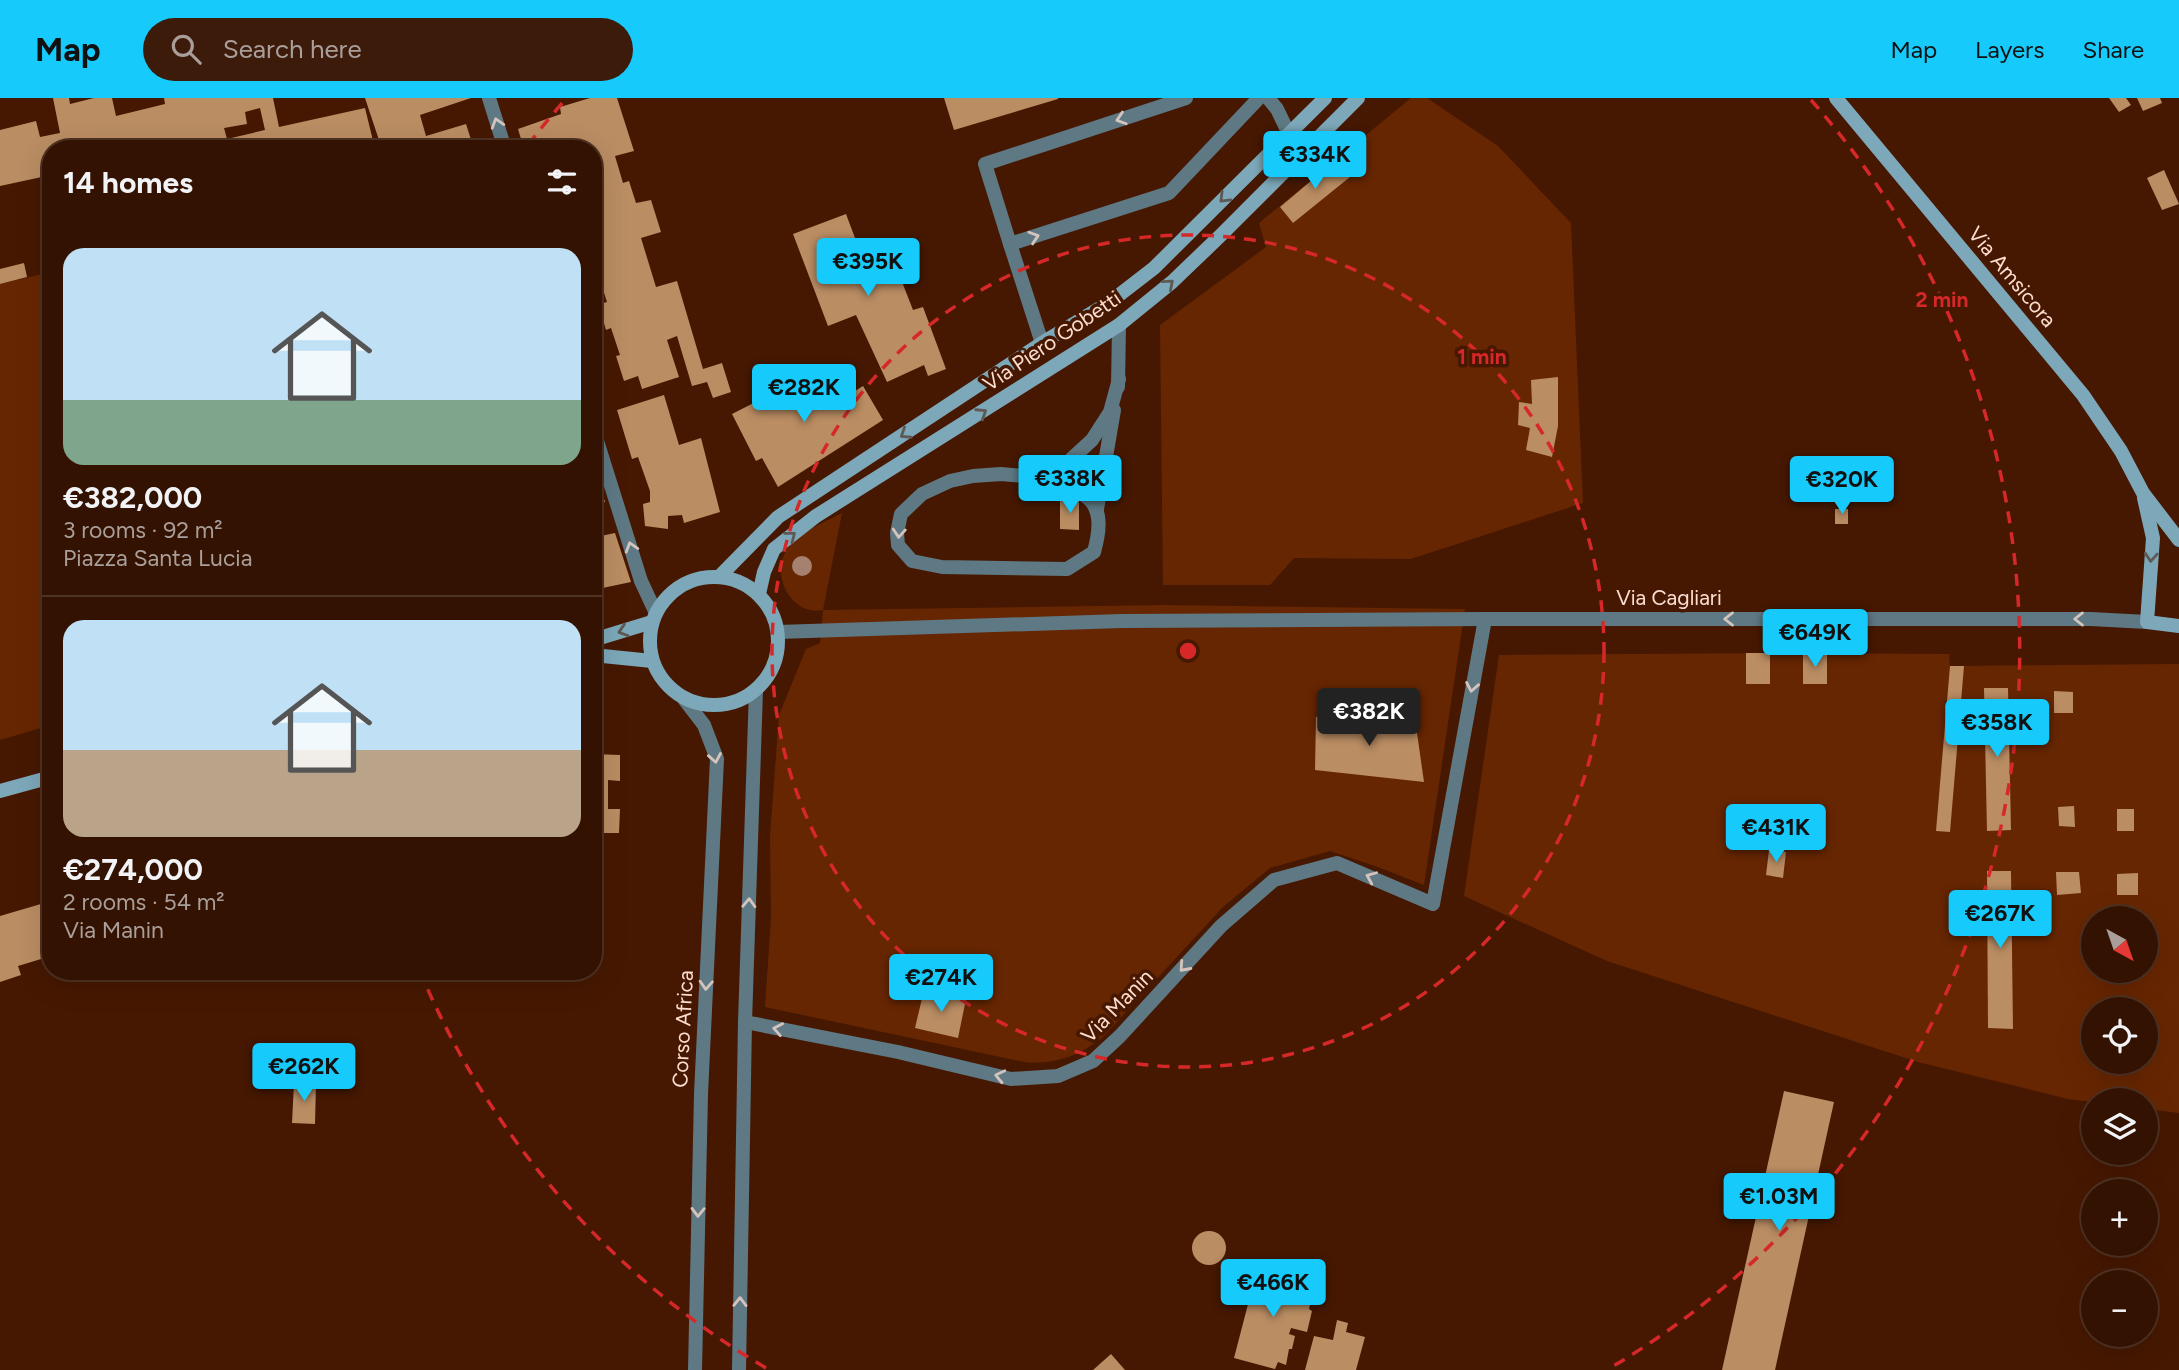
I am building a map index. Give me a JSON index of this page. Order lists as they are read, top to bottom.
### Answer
{
  "streets": {
    "main road": ["Via Amsicora", "Via Piero Gobetti"],
    "street": ["Via Cagliari", "Via Manin", "Corso Africa"]
  },
  "crossings": [
    ["Via Amsicora", "Via Cagliari"],
    ["Via Piero Gobetti", "Via Cagliari"],
    ["Via Piero Gobetti", "Corso Africa"],
    ["Via Cagliari", "Via Manin"],
    ["Via Cagliari", "Corso Africa"]
  ],
  "one_way": ["Via Cagliari"],
  "north": "bottom right",
  "page": {
    "header": "Map",
    "search": "Search here",
    "nav": ["Map", "Layers", "Share"],
    "price": [
      "€334K",
      "€395K",
      "€282K",
      "€338K",
      "€320K",
      "€649K",
      "€382K",
      "€358K",
      "€431K",
      "€267K",
      "€274K",
      "€262K",
      "€1.03M",
      "€466K"
    ],
    "heading": "14 homes",
    "list": [
      {
        "name": "€382,000",
        "note": "3 rooms · 92 m² · Piazza Santa Lucia"
      },
      {
        "name": "€274,000",
        "note": "2 rooms · 54 m² · Via Manin"
      }
    ],
    "map_buttons": ["+", "−"]
  },
  "rings": ["2 min", "1 min"]
}
